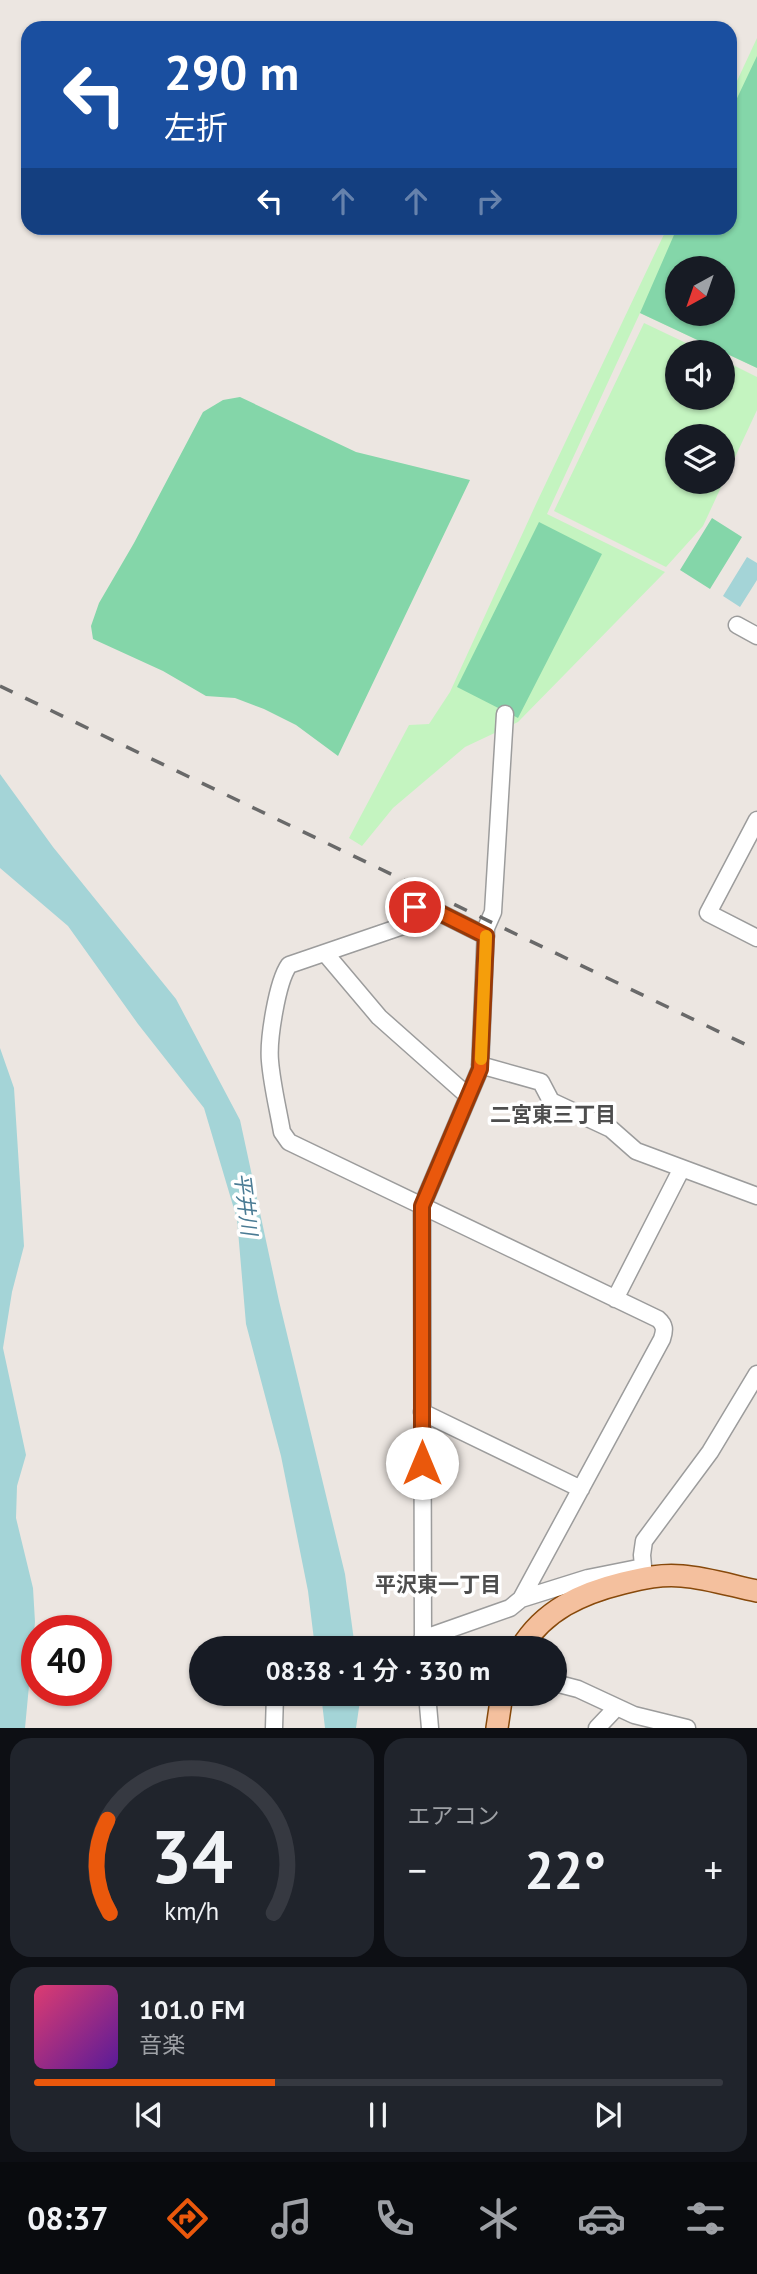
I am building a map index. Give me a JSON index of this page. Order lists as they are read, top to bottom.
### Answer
{
  "districts": ["二宮東三丁目", "平沢東一丁目"],
  "water": ["平井川"],
  "north": "bottom left",
  "page": {
    "turn": ["290 m", "左折"],
    "limit": "40",
    "trip": "08:38 · 1 分 · 330 m",
    "tile": "エアコン",
    "heat": ["−", "22°", "+"],
    "song": ["101.0 FM", "音楽"],
    "tabs": "08:37",
    "gauge": ["34", "km/h"]
  }
}
